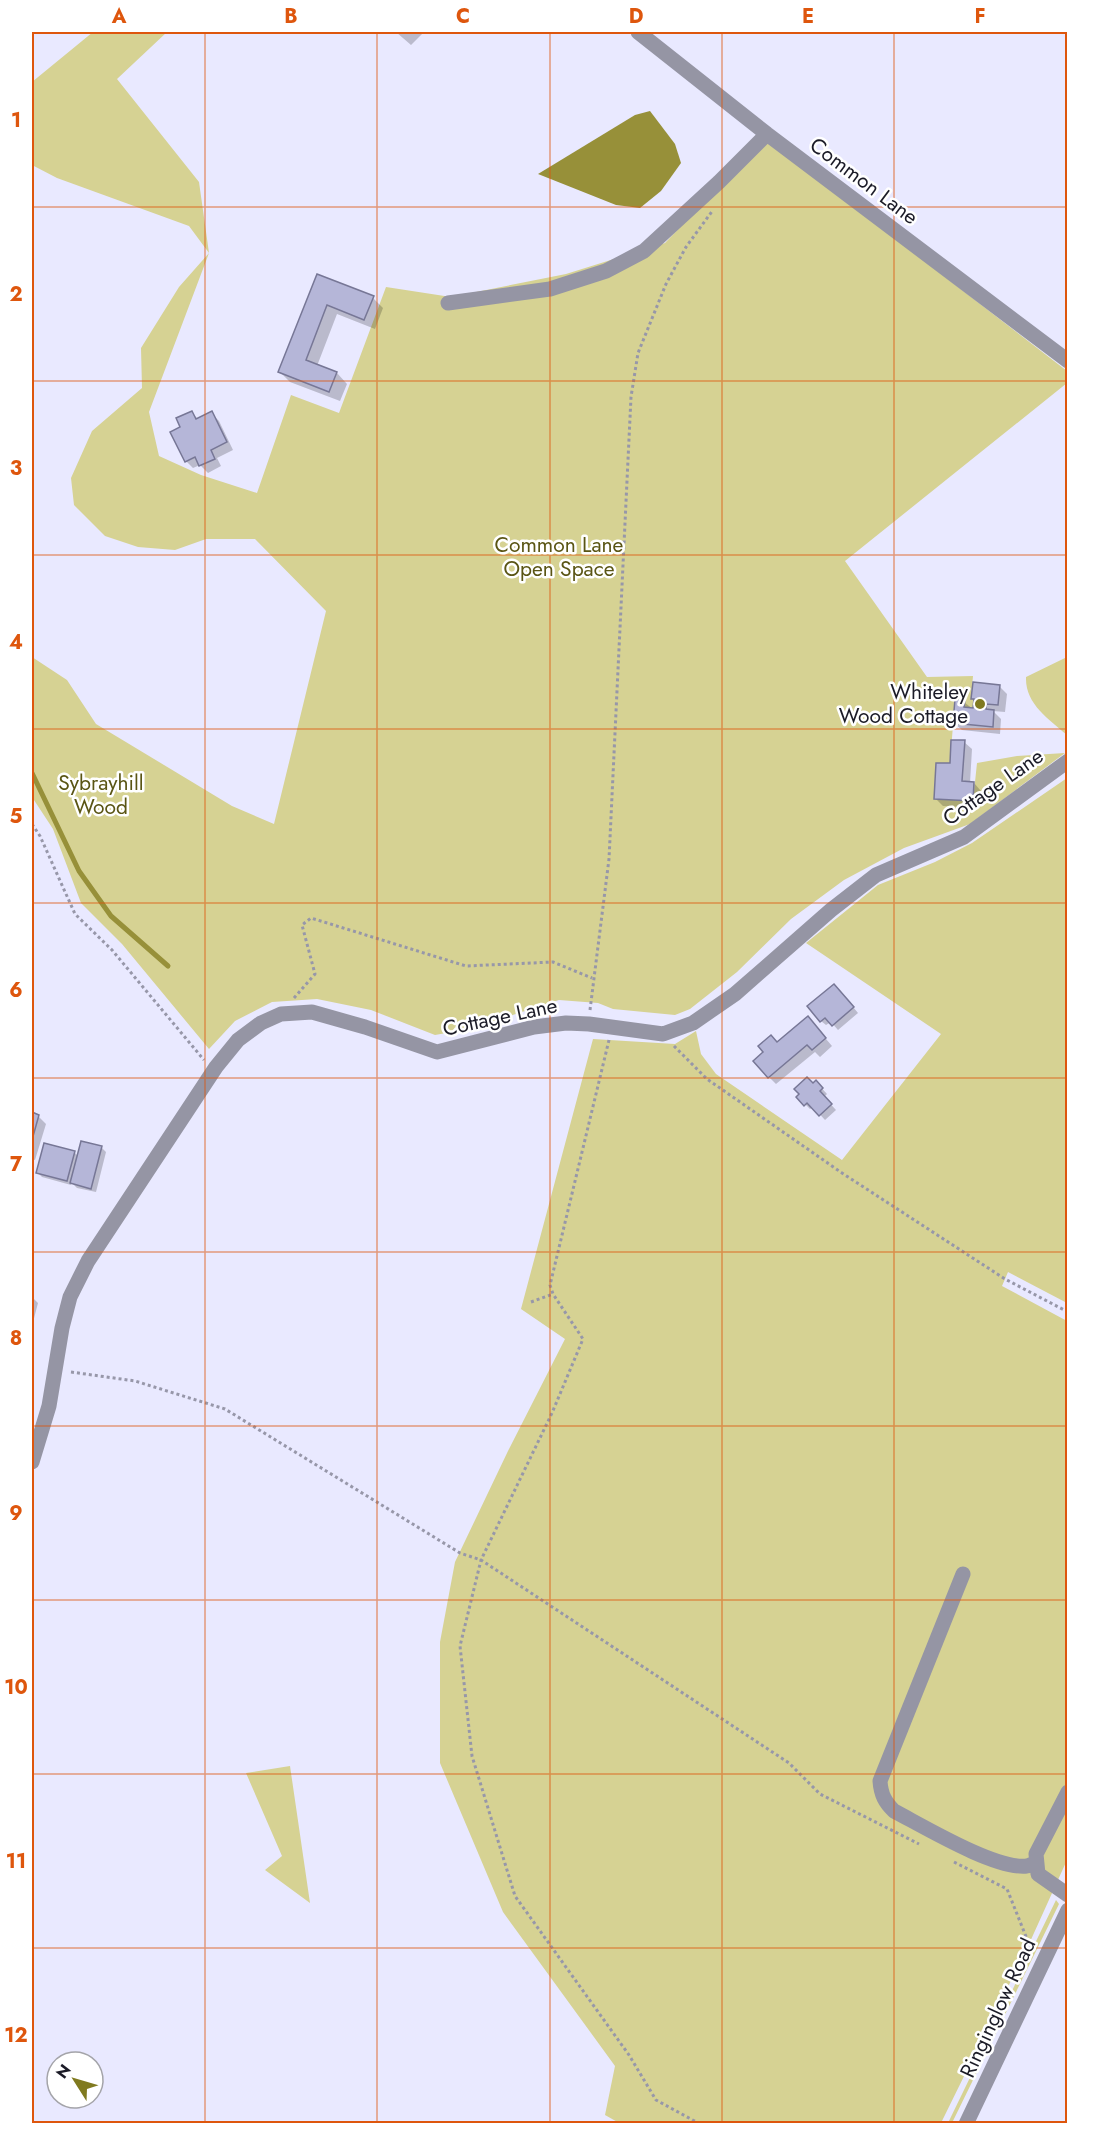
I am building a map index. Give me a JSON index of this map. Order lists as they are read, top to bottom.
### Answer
{
  "streets": {
    "street": ["Common Lane", "Cottage Lane", "Ringinglow Road"]
  },
  "parks": ["Common Lane Open Space", "Sybrayhill Wood"],
  "places": ["Whiteley Wood Cottage"],
  "north": "top left",
  "grid": {
    "columns": [
      "A",
      "B",
      "C",
      "D",
      "E",
      "F"
    ],
    "rows": [
      "1",
      "2",
      "3",
      "4",
      "5",
      "6",
      "7",
      "8",
      "9",
      "10",
      "11",
      "12"
    ]
  }
}
